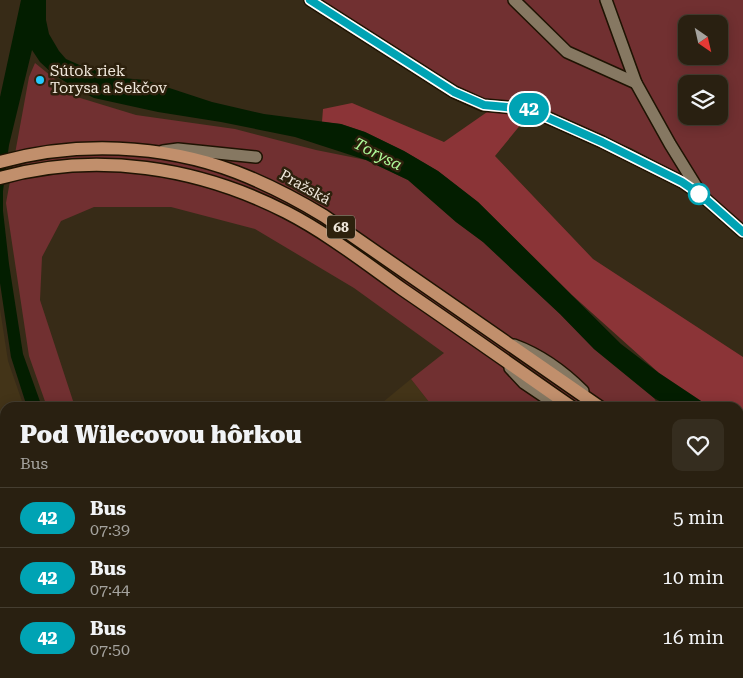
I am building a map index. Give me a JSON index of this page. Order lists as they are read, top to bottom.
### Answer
{
  "streets": {
    "main road": ["Pražská", "68"]
  },
  "water": ["Torysa"],
  "places": ["Sútok riek Torysa a Sekčov"],
  "lines": ["bus line 42"],
  "north": "bottom right",
  "page": {
    "on_map": "42",
    "heading": ["Pod Wilecovou hôrkou", "Bus"],
    "list": [
      {
        "mark": "42",
        "name": "Bus",
        "note": "07:39",
        "value": "5 min"
      },
      {
        "mark": "42",
        "name": "Bus",
        "note": "07:44",
        "value": "10 min"
      },
      {
        "mark": "42",
        "name": "Bus",
        "note": "07:50",
        "value": "16 min"
      }
    ]
  }
}
